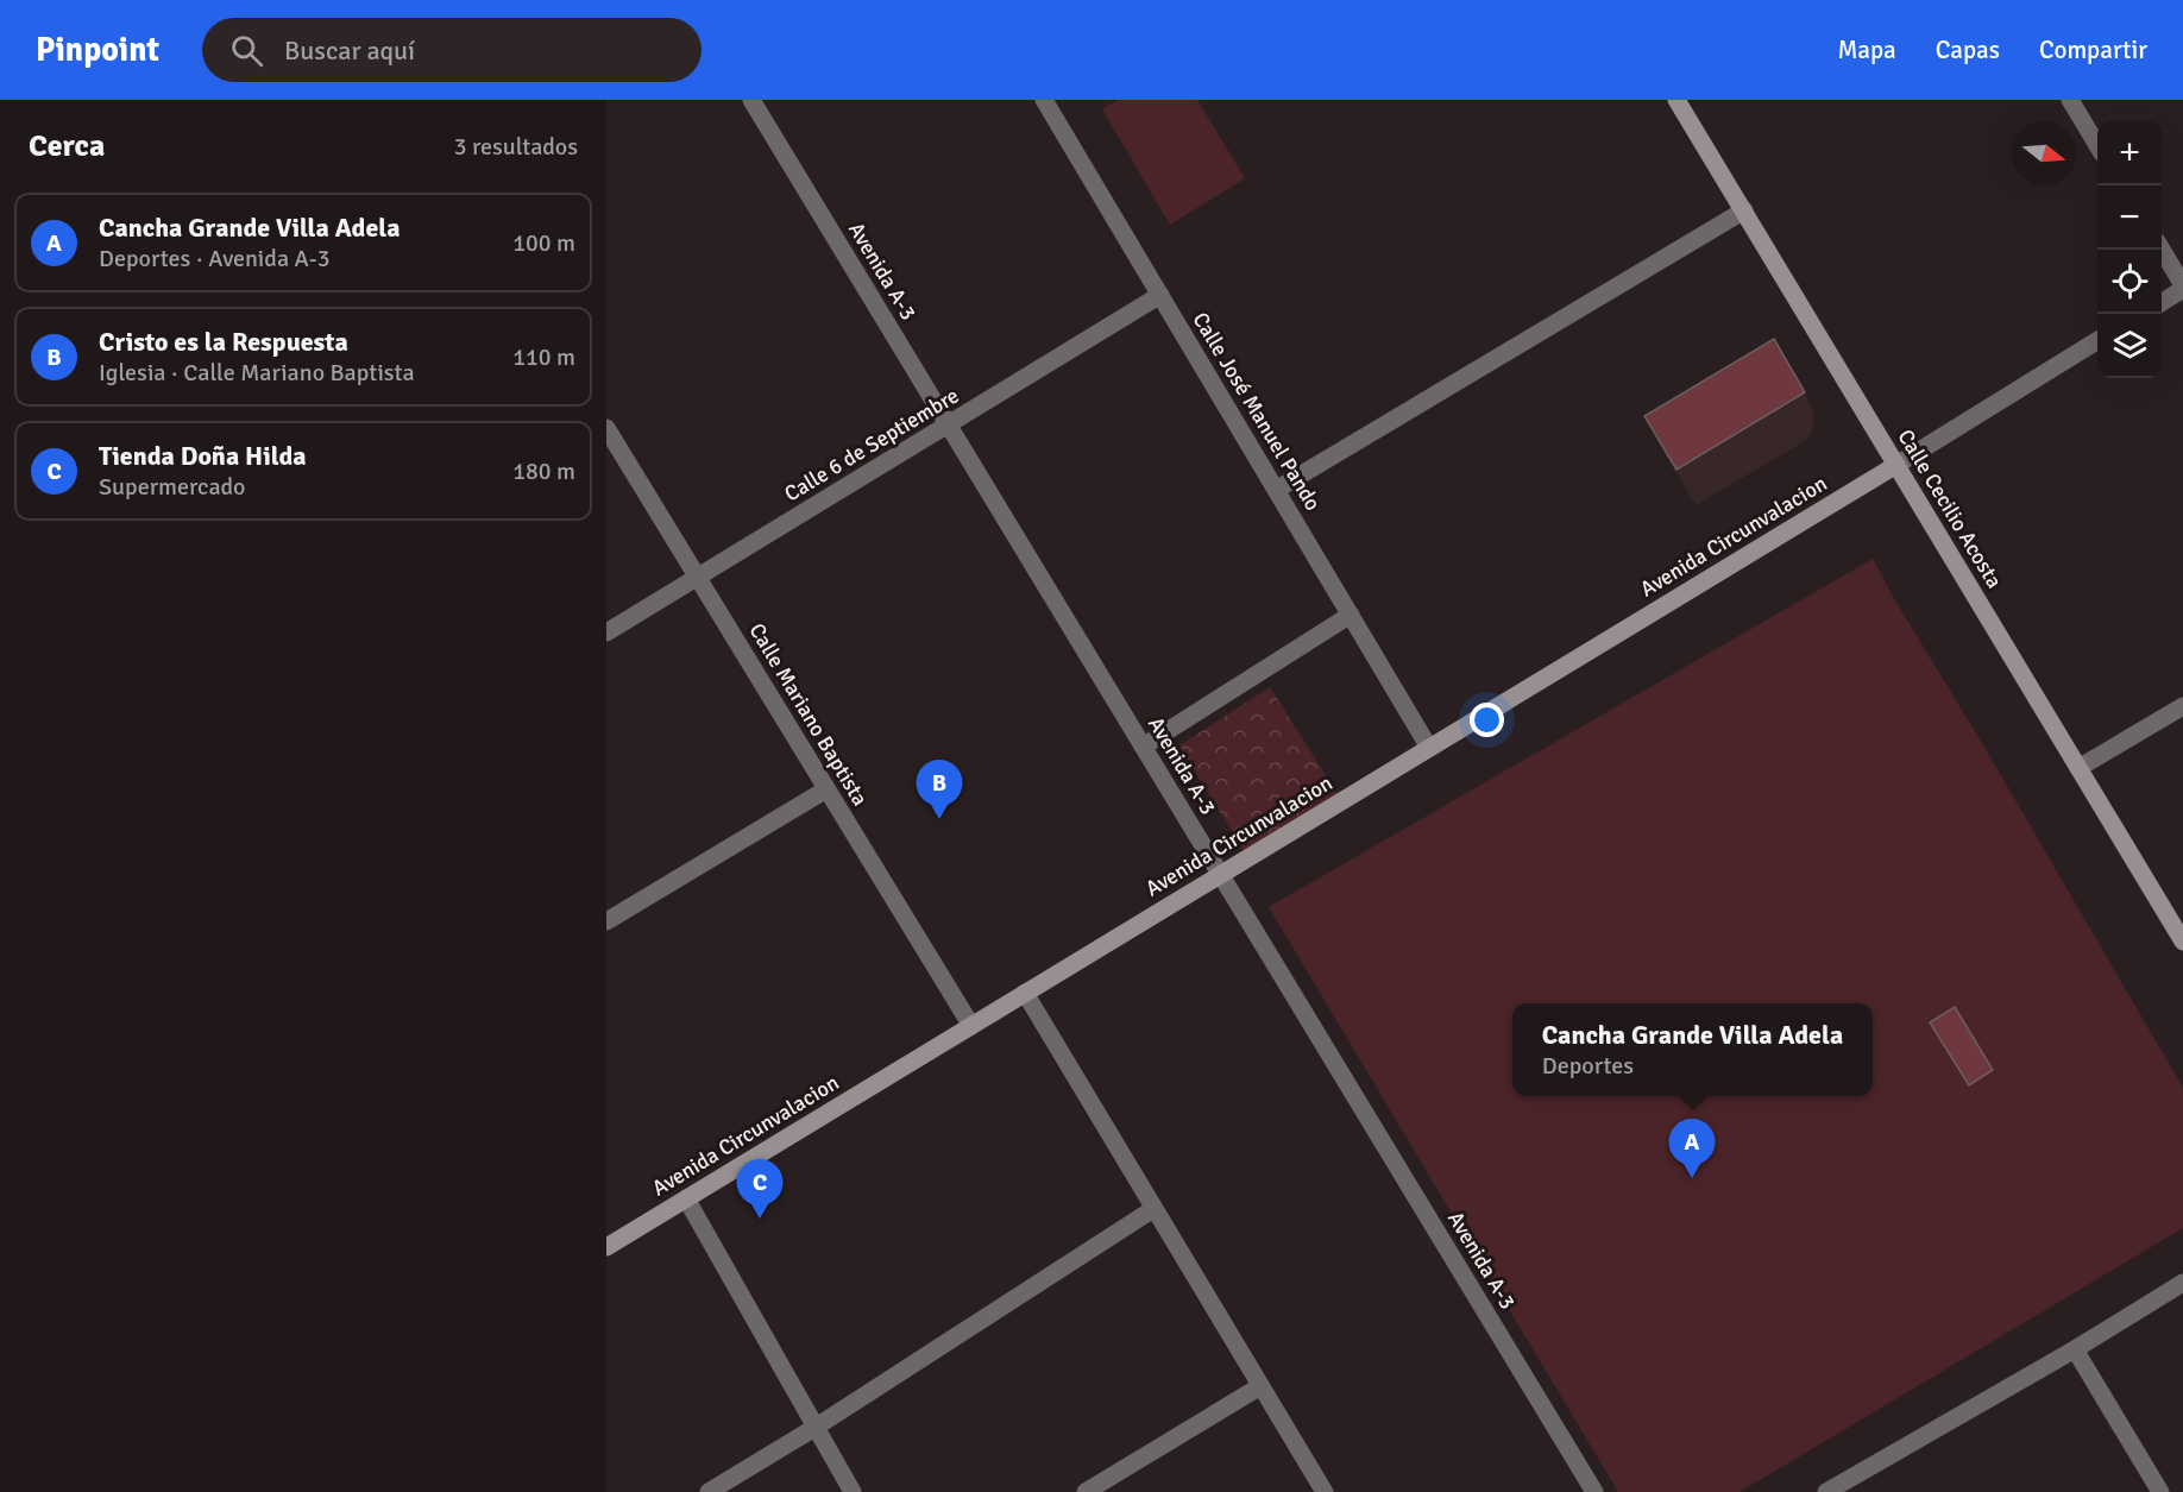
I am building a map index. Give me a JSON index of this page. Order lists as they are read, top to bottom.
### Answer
{
  "streets": {
    "street": [
      "Avenida A-3",
      "Calle José Manuel Pando",
      "Calle 6 de Septiembre",
      "Calle Cecilio Acosta",
      "Avenida Circunvalacion",
      "Calle Mariano Baptista"
    ]
  },
  "crossings": [
    ["Avenida A-3", "Calle 6 de Septiembre"],
    ["Avenida A-3", "Avenida Circunvalacion"],
    ["Calle José Manuel Pando", "Calle 6 de Septiembre"],
    ["Calle José Manuel Pando", "Avenida Circunvalacion"],
    ["Calle 6 de Septiembre", "Calle Mariano Baptista"],
    ["Calle Cecilio Acosta", "Avenida Circunvalacion"],
    ["Avenida Circunvalacion", "Calle Mariano Baptista"]
  ],
  "north": "right",
  "page": {
    "header": "Pinpoint",
    "search": "Buscar aquí",
    "nav": ["Mapa", "Capas", "Compartir"],
    "heading": ["Cerca", "3 resultados"],
    "map_buttons": ["+", "−"],
    "list": [
      {
        "mark": "A",
        "name": "Cancha Grande Villa Adela",
        "note": "Deportes · Avenida A-3",
        "value": "100 m"
      },
      {
        "mark": "B",
        "name": "Cristo es la Respuesta",
        "note": "Iglesia · Calle Mariano Baptista",
        "value": "110 m"
      },
      {
        "mark": "C",
        "name": "Tienda Doña Hilda",
        "note": "Supermercado",
        "value": "180 m"
      }
    ],
    "pins": ["B", "A", "C"],
    "popup": ["Cancha Grande Villa Adela", "Deportes"]
  }
}
